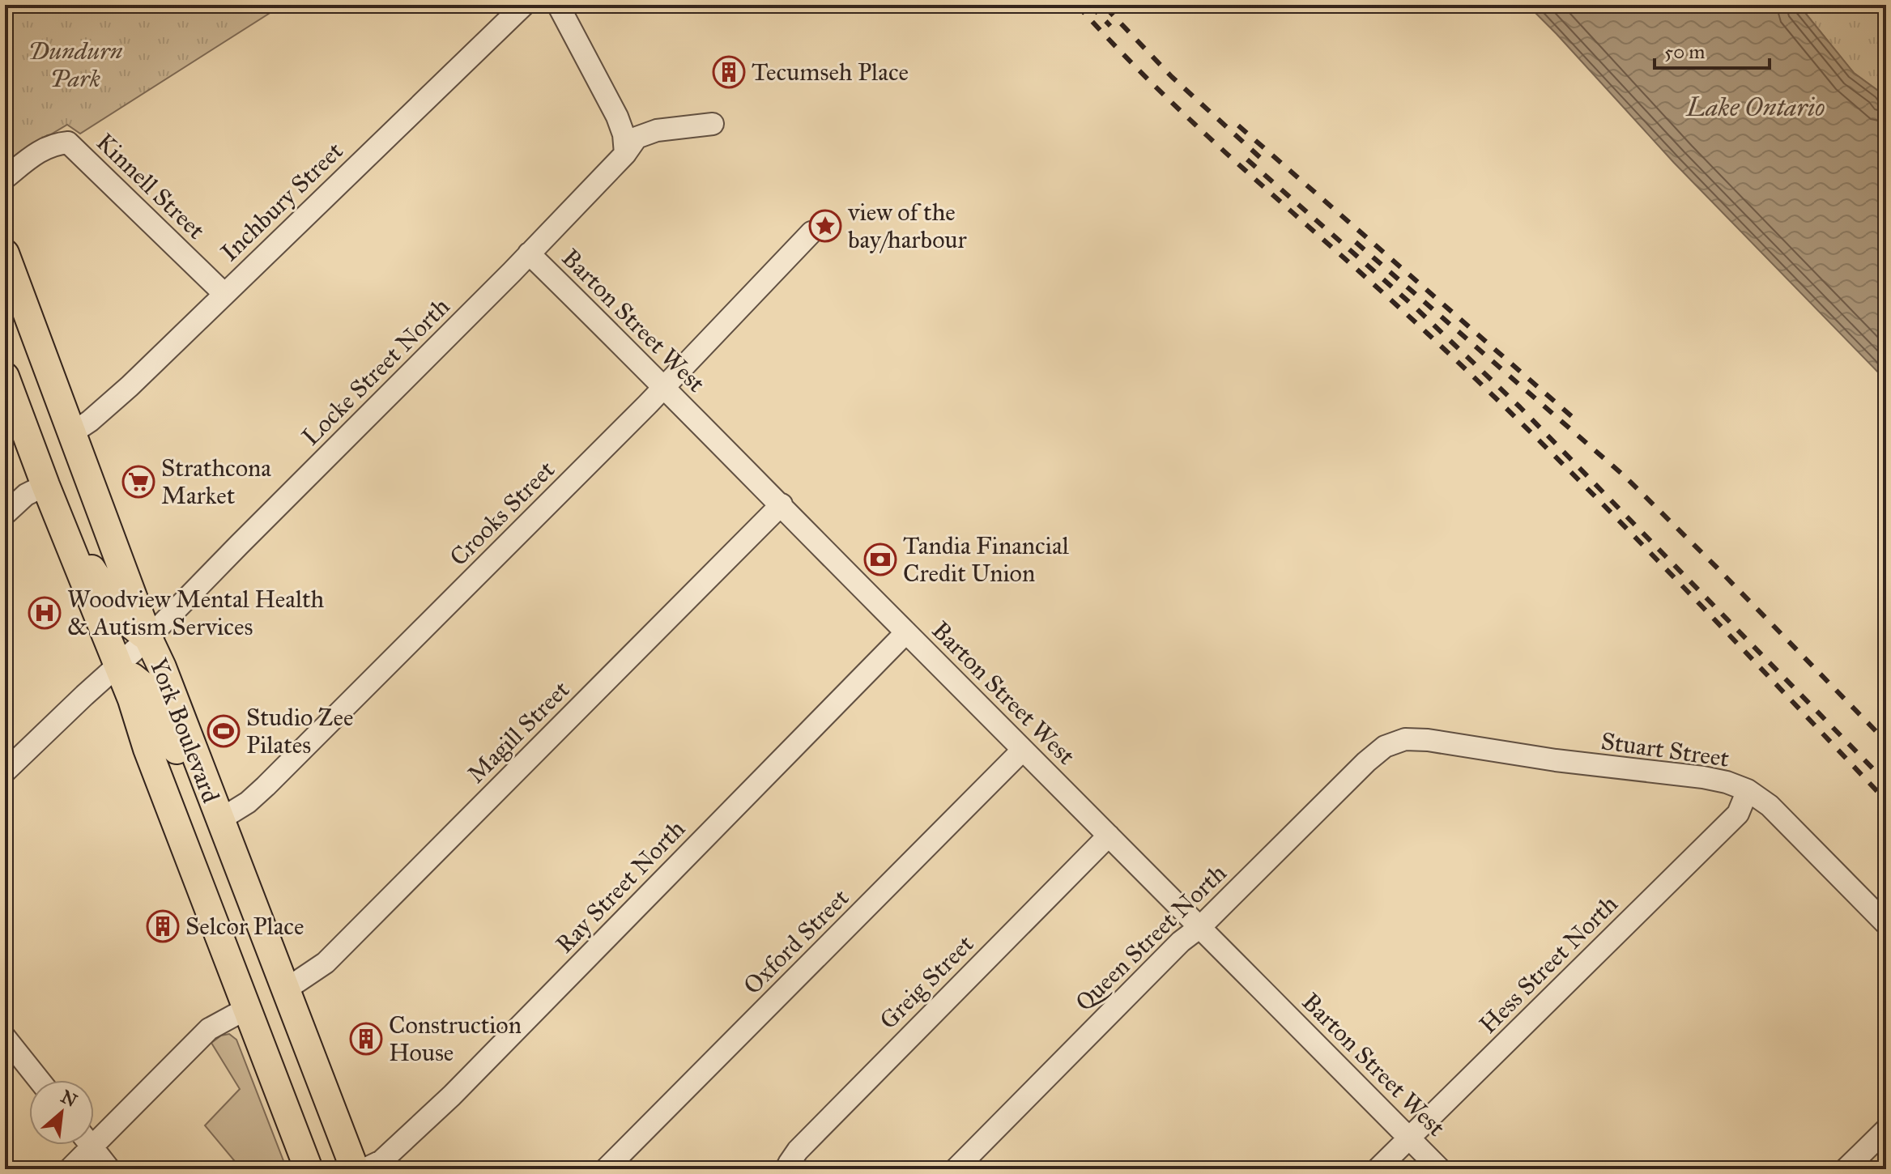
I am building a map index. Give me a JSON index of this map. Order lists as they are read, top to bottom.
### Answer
{
  "streets": {
    "main road": ["York Boulevard"],
    "street": [
      "Kinnell Street",
      "Inchbury Street",
      "Barton Street West",
      "Locke Street North",
      "Crooks Street",
      "Magill Street",
      "Stuart Street",
      "Ray Street North",
      "Queen Street North",
      "Oxford Street",
      "Hess Street North",
      "Greig Street"
    ]
  },
  "crossings": [
    ["Kinnell Street", "Inchbury Street"],
    ["Inchbury Street", "York Boulevard"],
    ["Barton Street West", "Locke Street North"],
    ["Barton Street West", "Crooks Street"],
    ["Barton Street West", "Magill Street"],
    ["Barton Street West", "Ray Street North"],
    ["Barton Street West", "Queen Street North"],
    ["Barton Street West", "Oxford Street"],
    ["Barton Street West", "Hess Street North"],
    ["Barton Street West", "Greig Street"],
    ["Locke Street North", "York Boulevard"],
    ["Crooks Street", "York Boulevard"],
    ["York Boulevard", "Magill Street"],
    ["Stuart Street", "Queen Street North"],
    ["Stuart Street", "Hess Street North"]
  ],
  "water": ["Lake Ontario"],
  "parks": ["Dundurn Park"],
  "places": {
    "building": ["Tecumseh Place", "Selcor Place", "Construction House"],
    "place": ["view of the bay/harbour"],
    "supermarket": ["Strathcona Market"],
    "bank": ["Tandia Financial Credit Union"],
    "hospital": ["Woodview Mental Health & Autism Services"],
    "sports": ["Studio Zee Pilates"]
  },
  "scale_bar": "50 m",
  "north": "top right"
}
